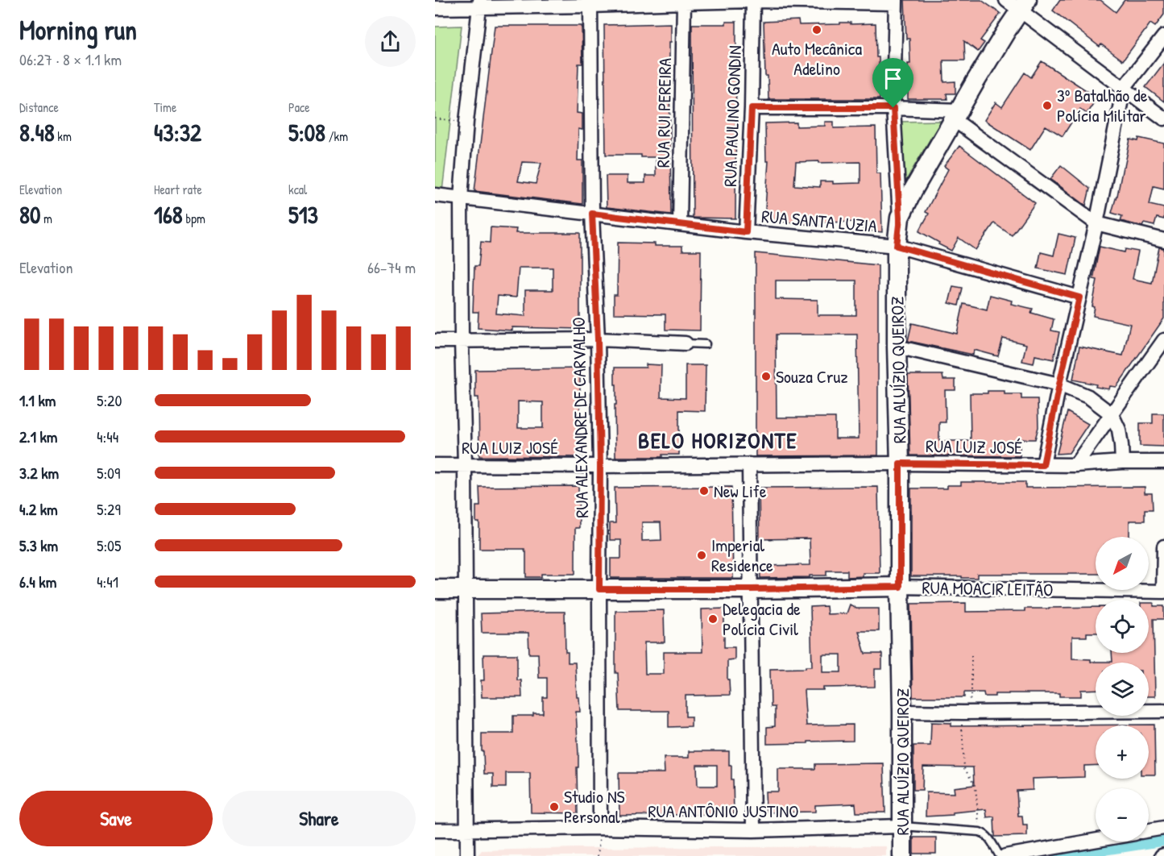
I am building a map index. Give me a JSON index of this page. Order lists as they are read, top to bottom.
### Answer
{
  "streets": {
    "main road": ["RUA ALUÍZIO QUEIROZ", "RUA MOACIR LEITÃO"],
    "street": [
      "RUA RUI PEREIRA",
      "RUA PAULINO GONDIN",
      "RUA SANTA LUZIA",
      "RUA ALEXANDRE DE CARVALHO",
      "RUA LUIZ JOSÉ",
      "RUA ANTÔNIO JUSTINO"
    ]
  },
  "crossings": [
    ["RUA RUI PEREIRA", "RUA SANTA LUZIA"],
    ["RUA PAULINO GONDIN", "RUA SANTA LUZIA"],
    ["RUA SANTA LUZIA", "RUA ALUÍZIO QUEIROZ"],
    ["RUA SANTA LUZIA", "RUA ALEXANDRE DE CARVALHO"],
    ["RUA ALUÍZIO QUEIROZ", "RUA LUIZ JOSÉ"],
    ["RUA ALUÍZIO QUEIROZ", "RUA MOACIR LEITÃO"],
    ["RUA ALUÍZIO QUEIROZ", "RUA ANTÔNIO JUSTINO"],
    ["RUA ALEXANDRE DE CARVALHO", "RUA LUIZ JOSÉ"],
    ["RUA ALEXANDRE DE CARVALHO", "RUA MOACIR LEITÃO"],
    ["RUA ALEXANDRE DE CARVALHO", "RUA ANTÔNIO JUSTINO"]
  ],
  "districts": ["BELO HORIZONTE"],
  "places": [
    "Auto Mecânica Adelino",
    "3º Batalhão de Polícia Militar",
    "Souza Cruz",
    "New Life",
    "Imperial Residence",
    "Delegacia de Polícia Civil",
    "Studio NS Personal"
  ],
  "north": "bottom left",
  "page": {
    "heading": ["Morning run", "06:27 · 8 × 1.1 km"],
    "stats": [
      ["Distance", "8.48 km"],
      ["Time", "43:32"],
      ["Pace", "5:08 /km"],
      ["Elevation", "80 m"],
      ["Heart rate", "168 bpm"],
      ["kcal", "513"]
    ],
    "chart": ["Elevation", "66–74 m"],
    "list": [
      {
        "name": "1.1 km",
        "note": "5:20"
      },
      {
        "name": "2.1 km",
        "note": "4:44"
      },
      {
        "name": "3.2 km",
        "note": "5:09"
      },
      {
        "name": "4.2 km",
        "note": "5:29"
      },
      {
        "name": "5.3 km",
        "note": "5:05"
      },
      {
        "name": "6.4 km",
        "note": "4:41"
      }
    ],
    "map_buttons": ["+", "−"],
    "buttons": ["Save", "Share"]
  }
}
